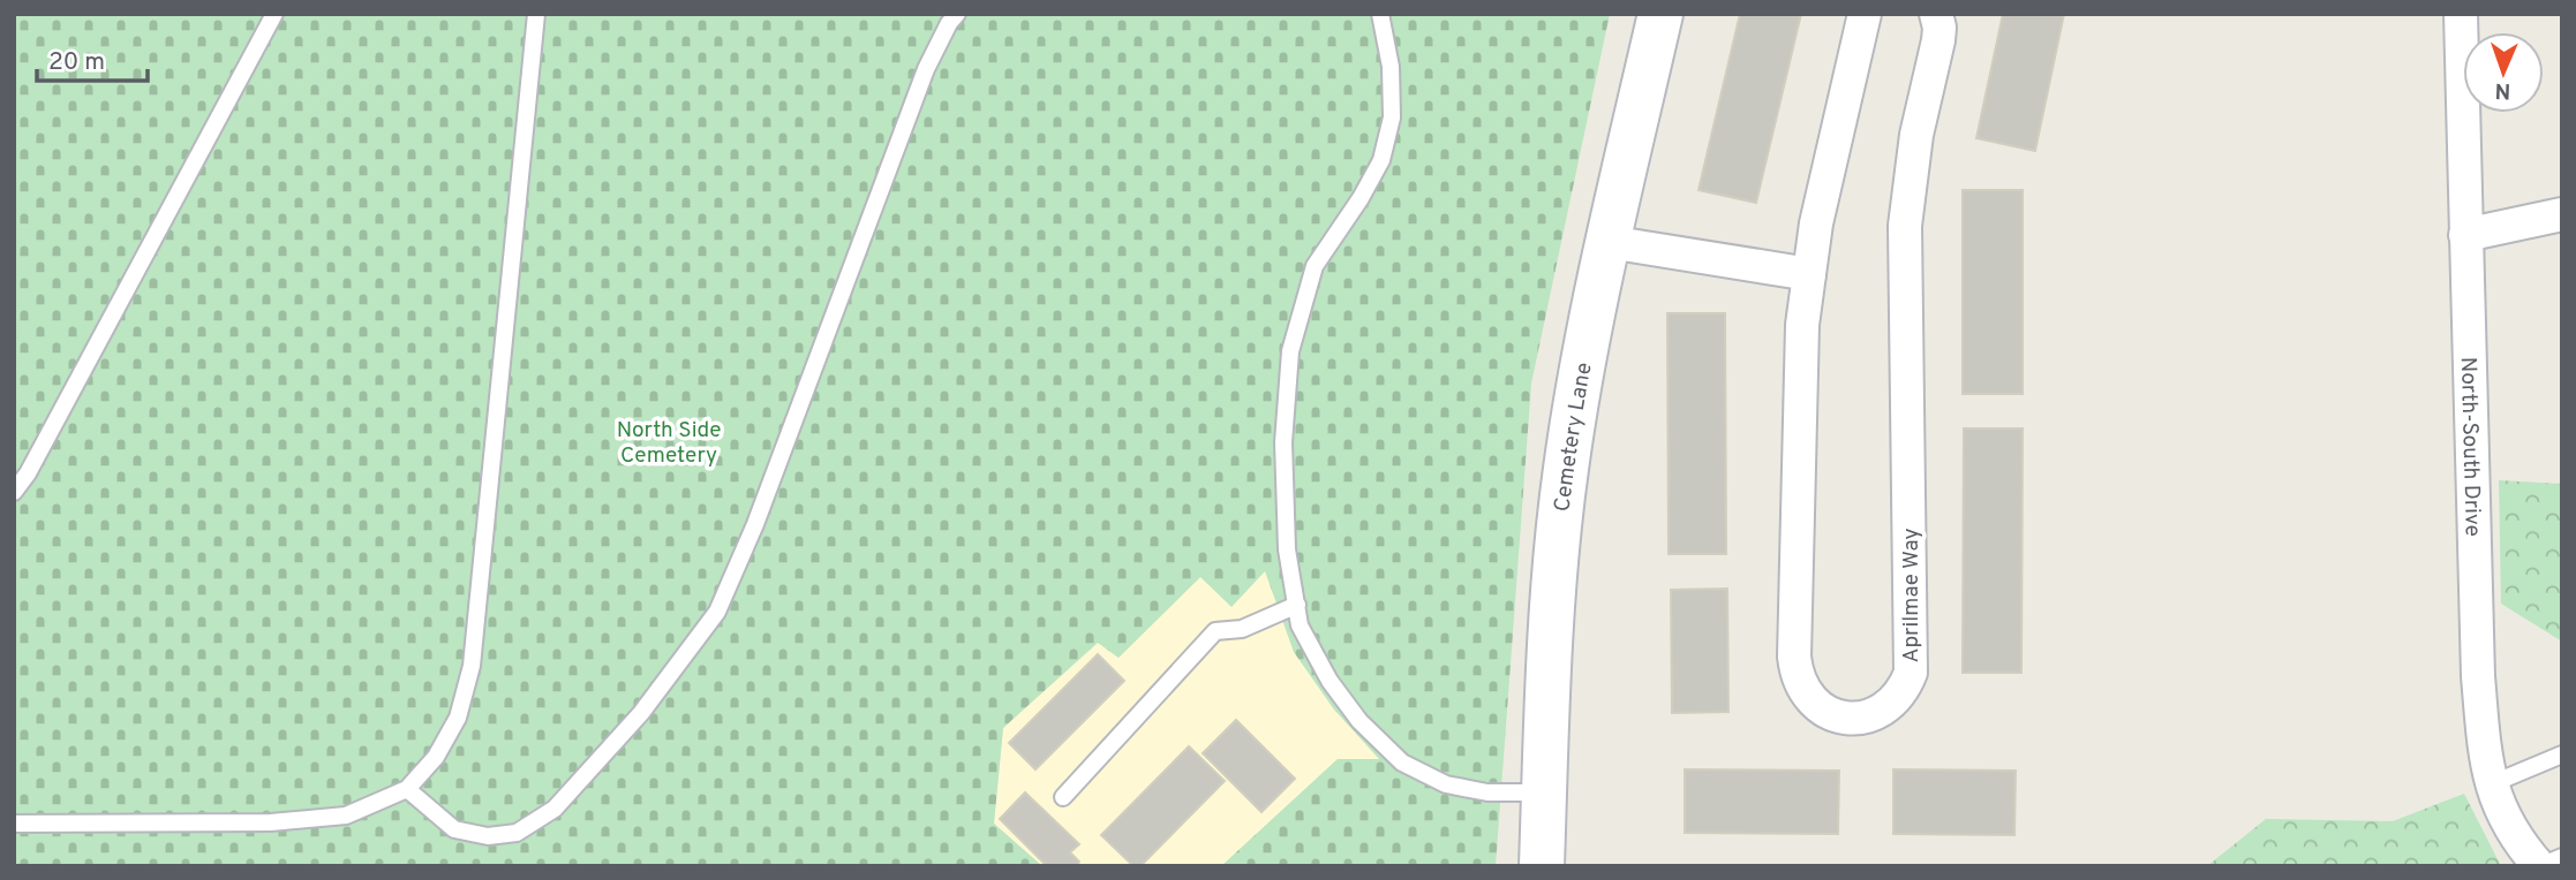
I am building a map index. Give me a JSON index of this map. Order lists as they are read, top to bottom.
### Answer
{
  "streets": {
    "street": ["Cemetery Lane", "North-South Drive", "Aprilmae Way"]
  },
  "parks": ["North Side Cemetery"],
  "scale_bar": "20 m",
  "north": "bottom"
}
